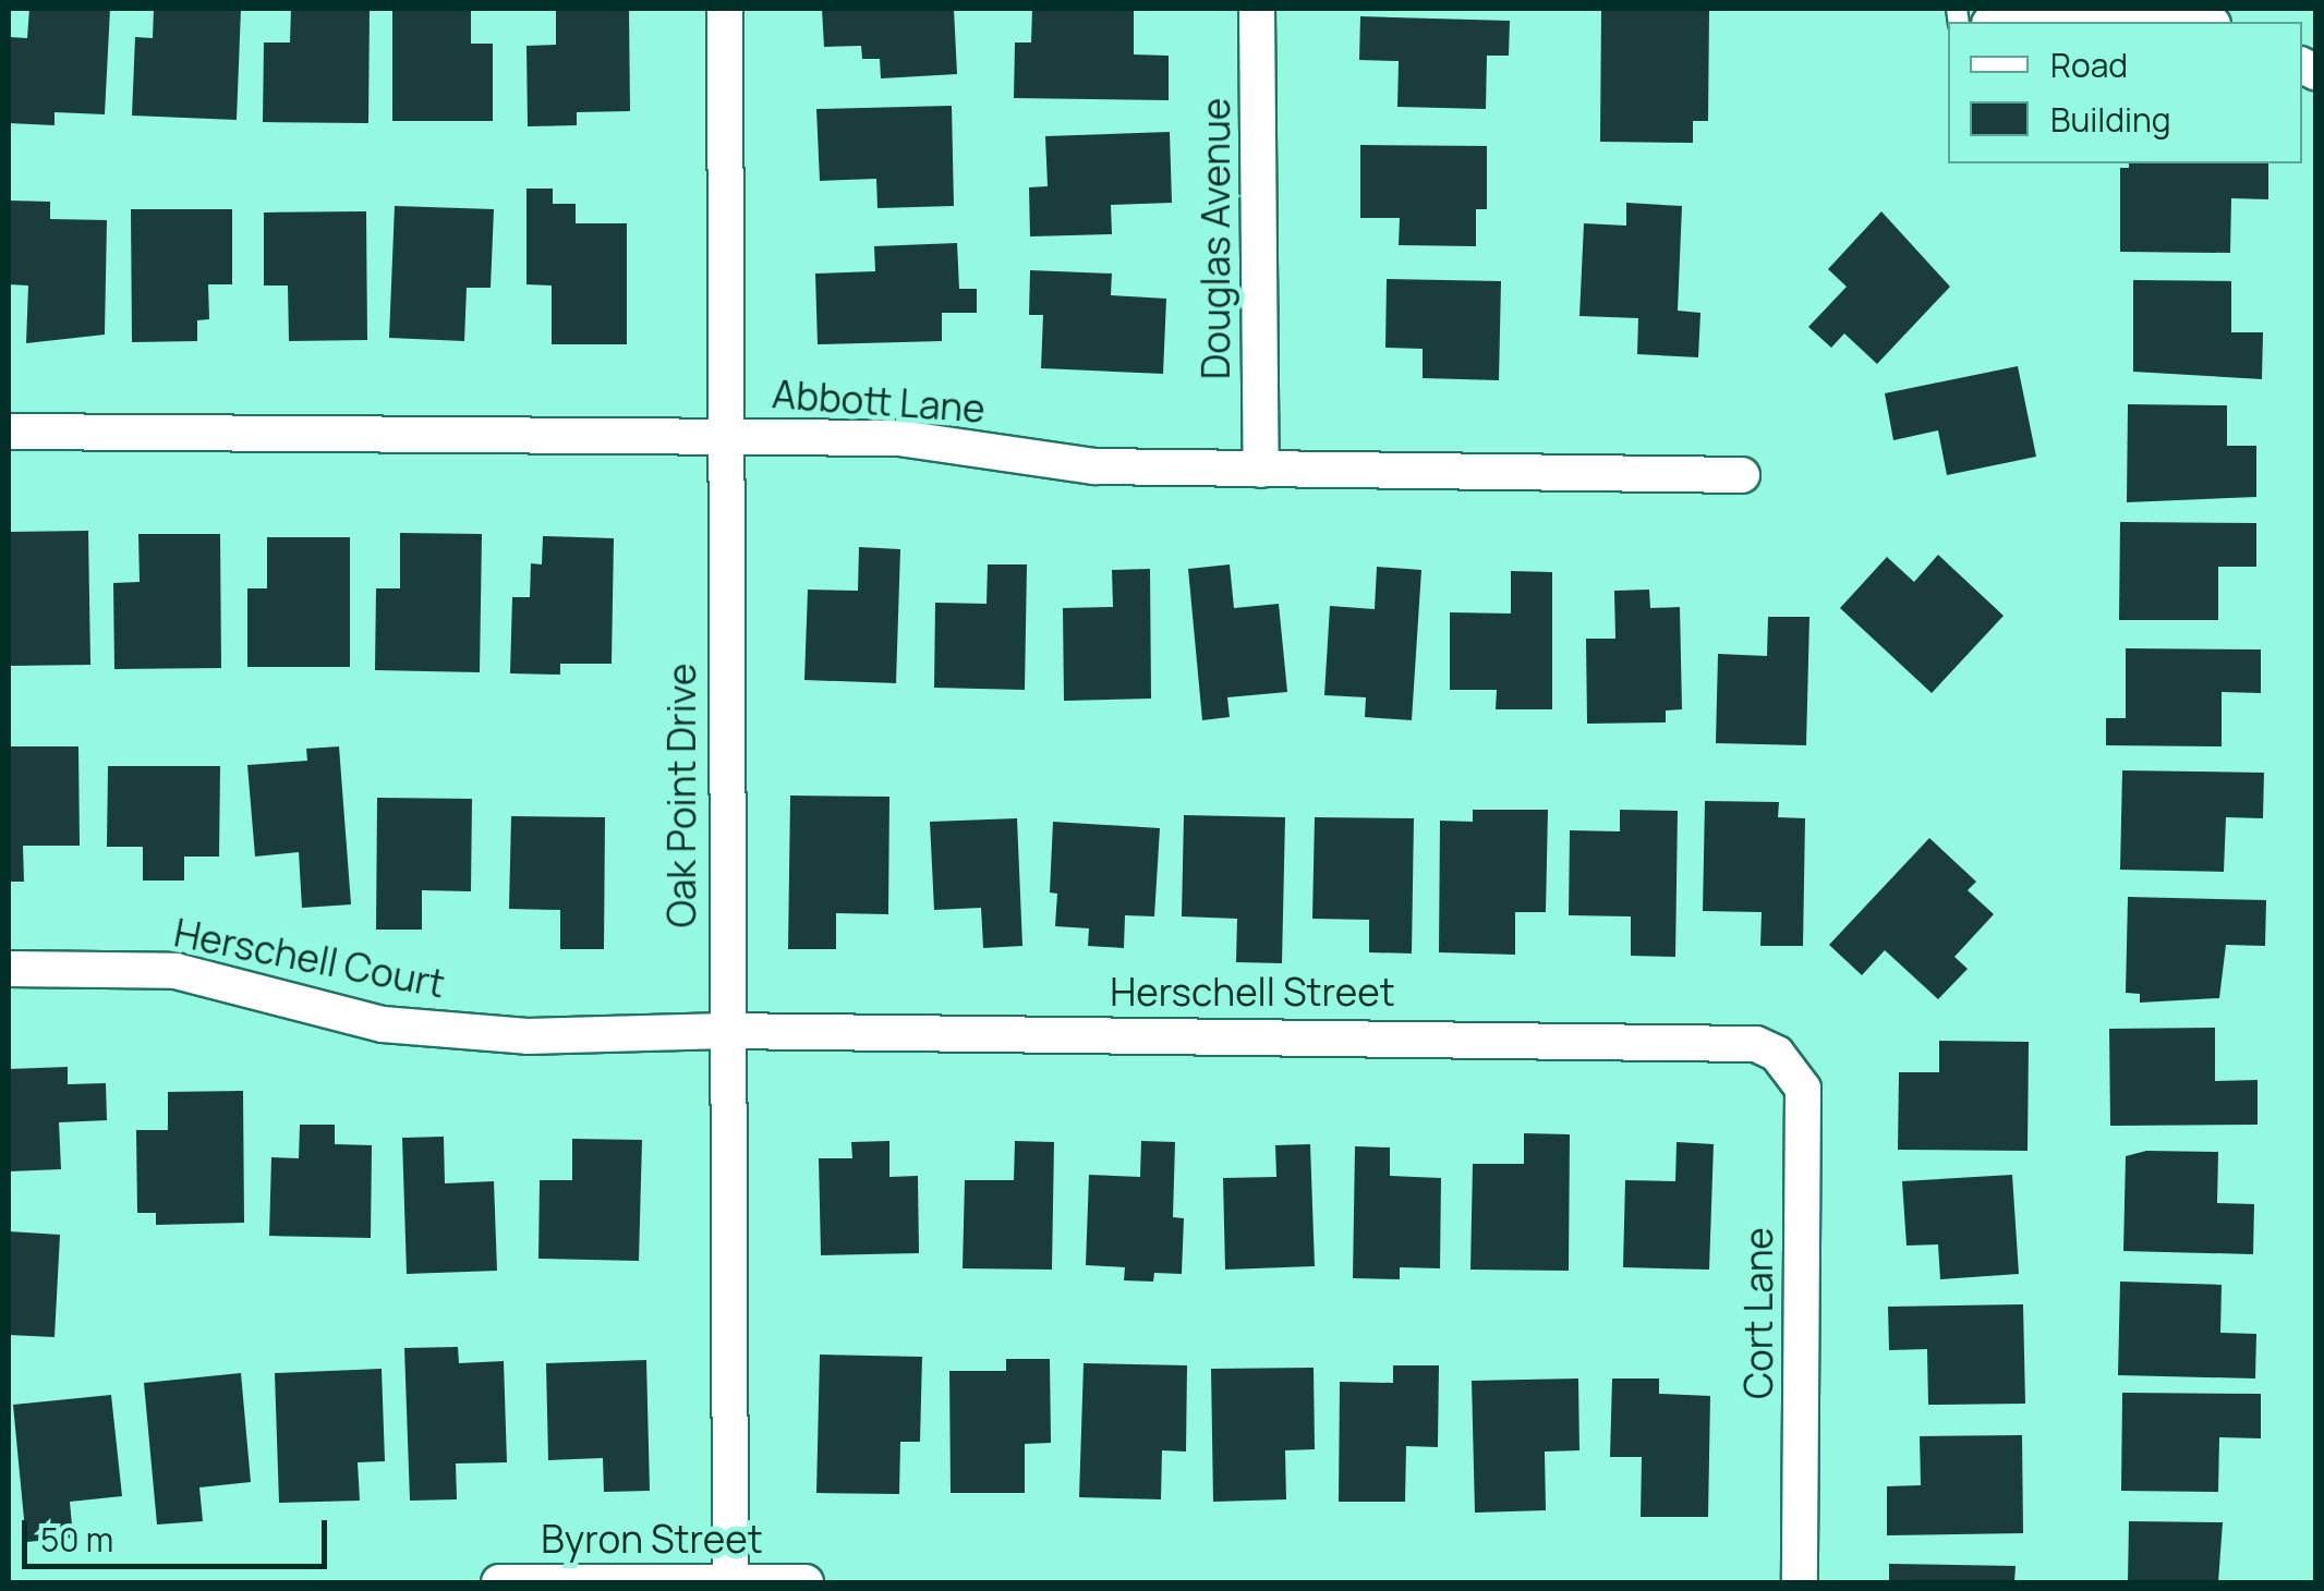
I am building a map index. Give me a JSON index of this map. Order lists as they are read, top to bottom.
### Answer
{
  "streets": {
    "street": [
      "Douglas Avenue",
      "Abbott Lane",
      "Oak Point Drive",
      "Herschell Court",
      "Herschell Street",
      "Cort Lane",
      "Byron Street"
    ]
  },
  "crossings": [
    ["Douglas Avenue", "Abbott Lane"],
    ["Abbott Lane", "Oak Point Drive"],
    ["Oak Point Drive", "Herschell Court"],
    ["Oak Point Drive", "Herschell Street"],
    ["Oak Point Drive", "Byron Street"],
    ["Herschell Court", "Herschell Street"],
    ["Herschell Street", "Cort Lane"]
  ],
  "legend": ["Road", "Building"],
  "scale_bar": "50 m"
}
